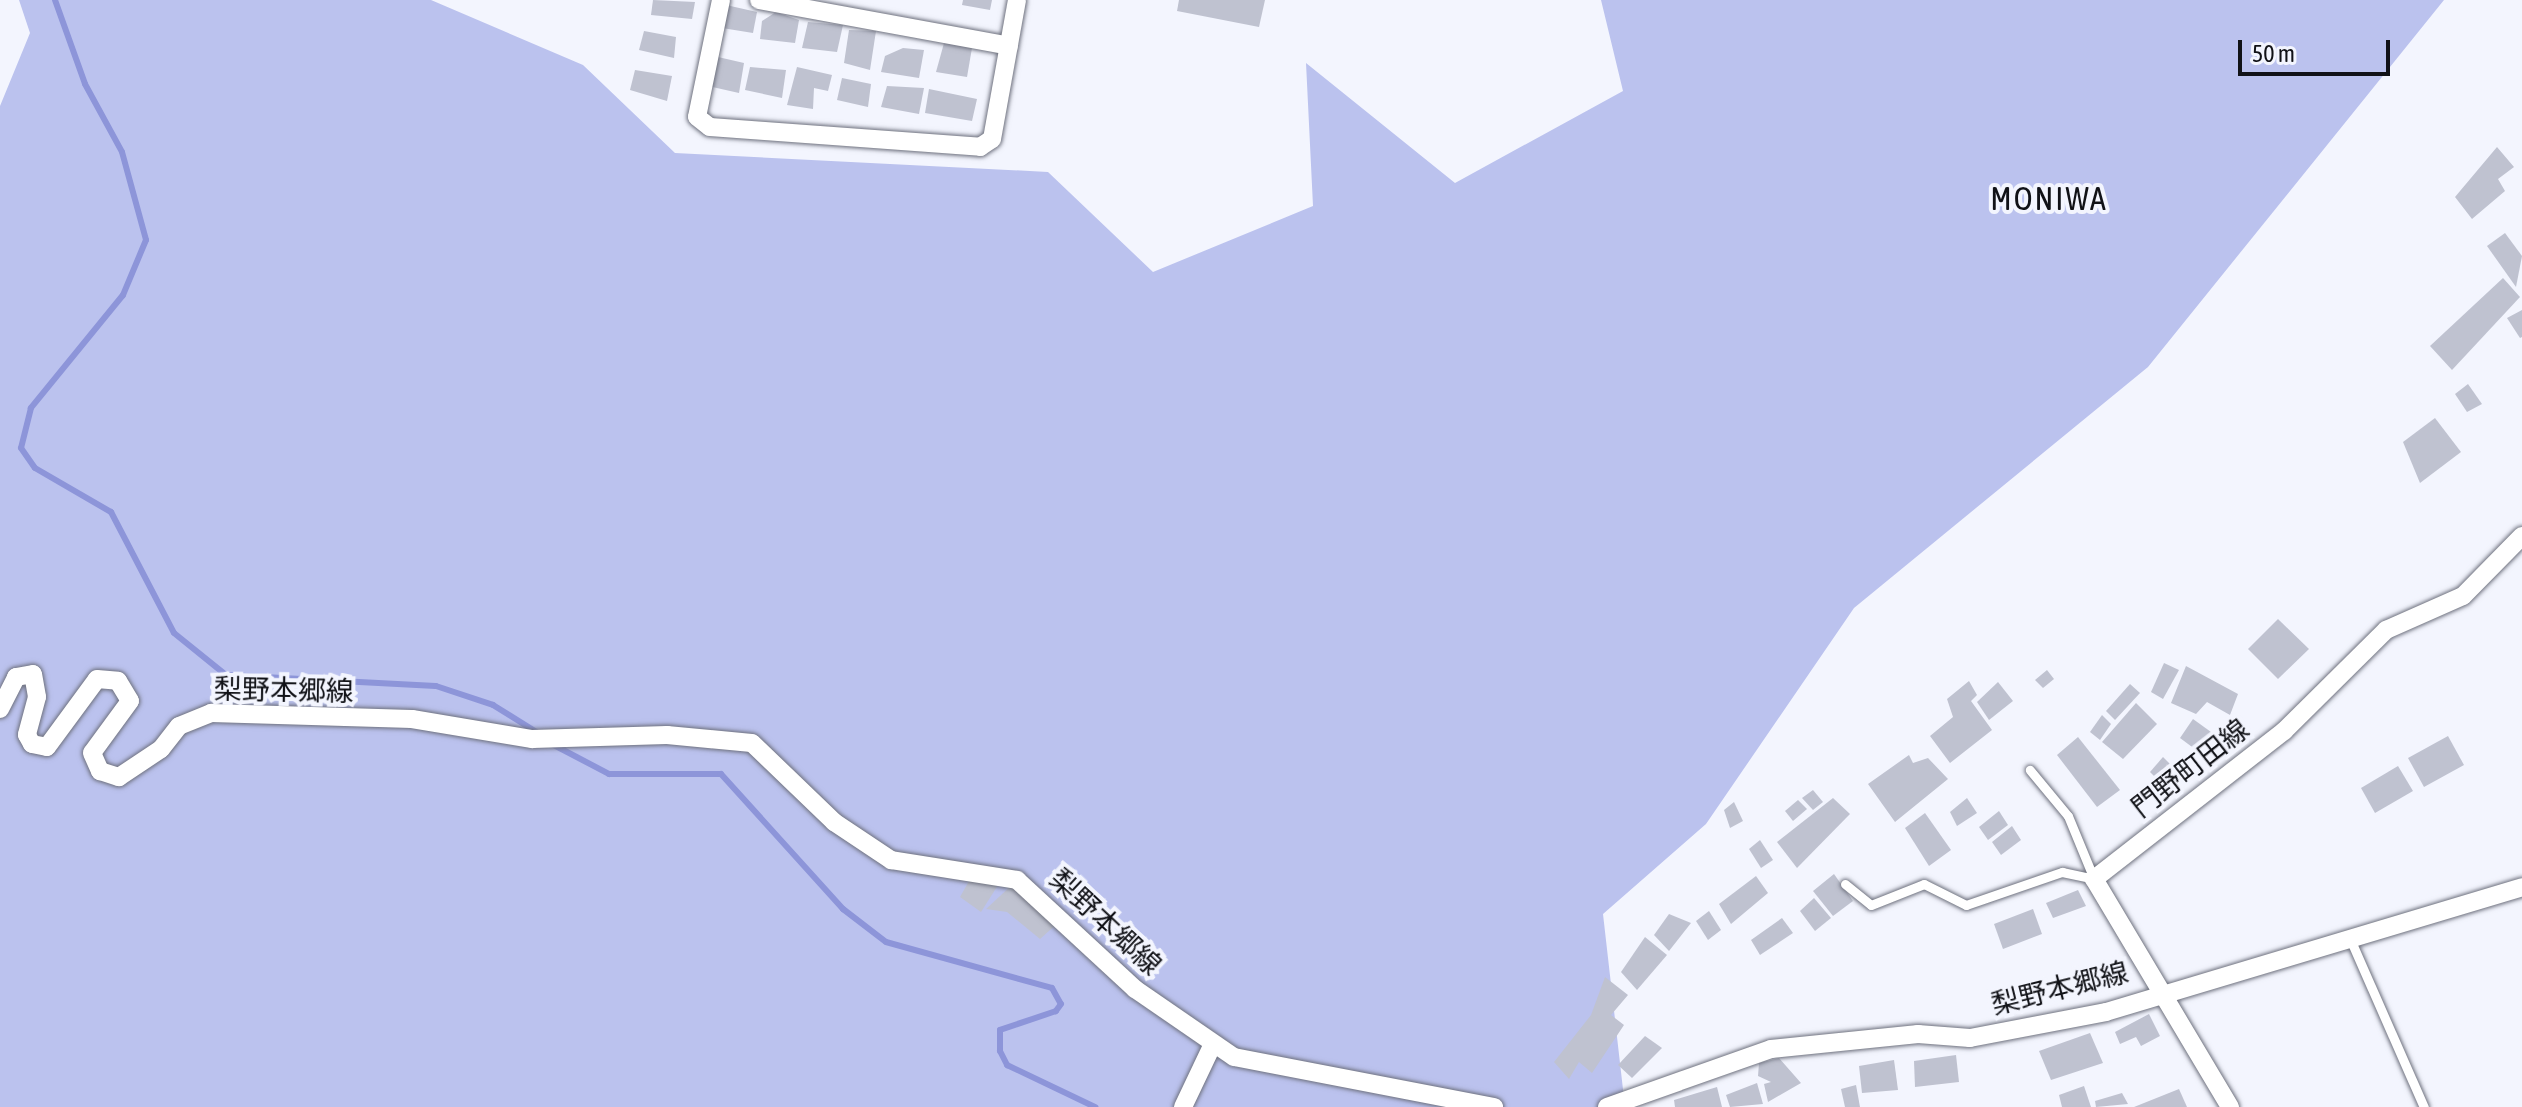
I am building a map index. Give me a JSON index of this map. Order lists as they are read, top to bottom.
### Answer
{
  "streets": {
    "street": ["梨野本郷線", "門野町田線"]
  },
  "districts": ["MONIWA"],
  "scale_bar": "50 m"
}
